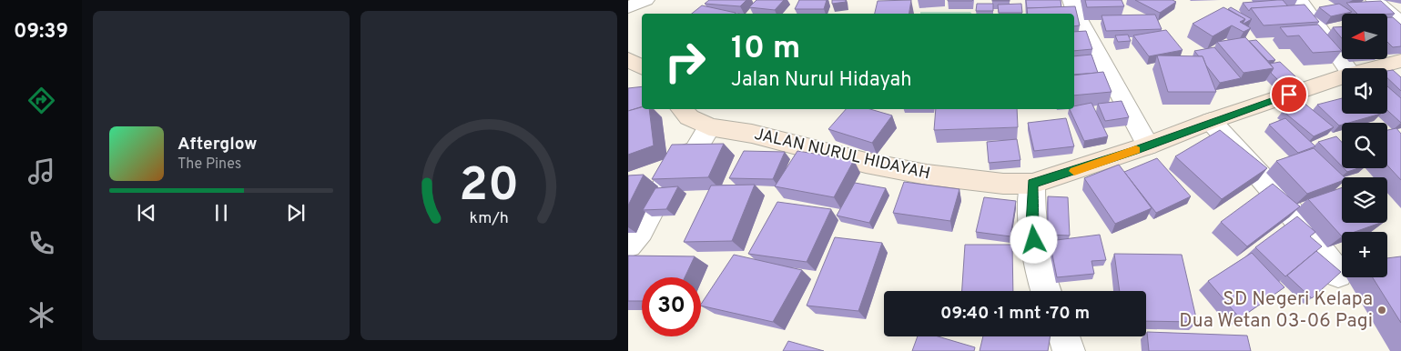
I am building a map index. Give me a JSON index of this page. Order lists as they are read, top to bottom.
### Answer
{
  "streets": {
    "street": ["JALAN NURUL HIDAYAH"]
  },
  "places": ["SD Negeri Kelapa Dua Wetan 03-06 Pagi"],
  "north": "left",
  "page": {
    "tabs": "09:39",
    "map_buttons": "+",
    "turn": ["10 m", "Jalan Nurul Hidayah"],
    "song": ["Afterglow", "The Pines"],
    "limit": "30",
    "trip": "09:40 · 1 mnt · 70 m",
    "gauge": ["20", "km/h"]
  }
}
